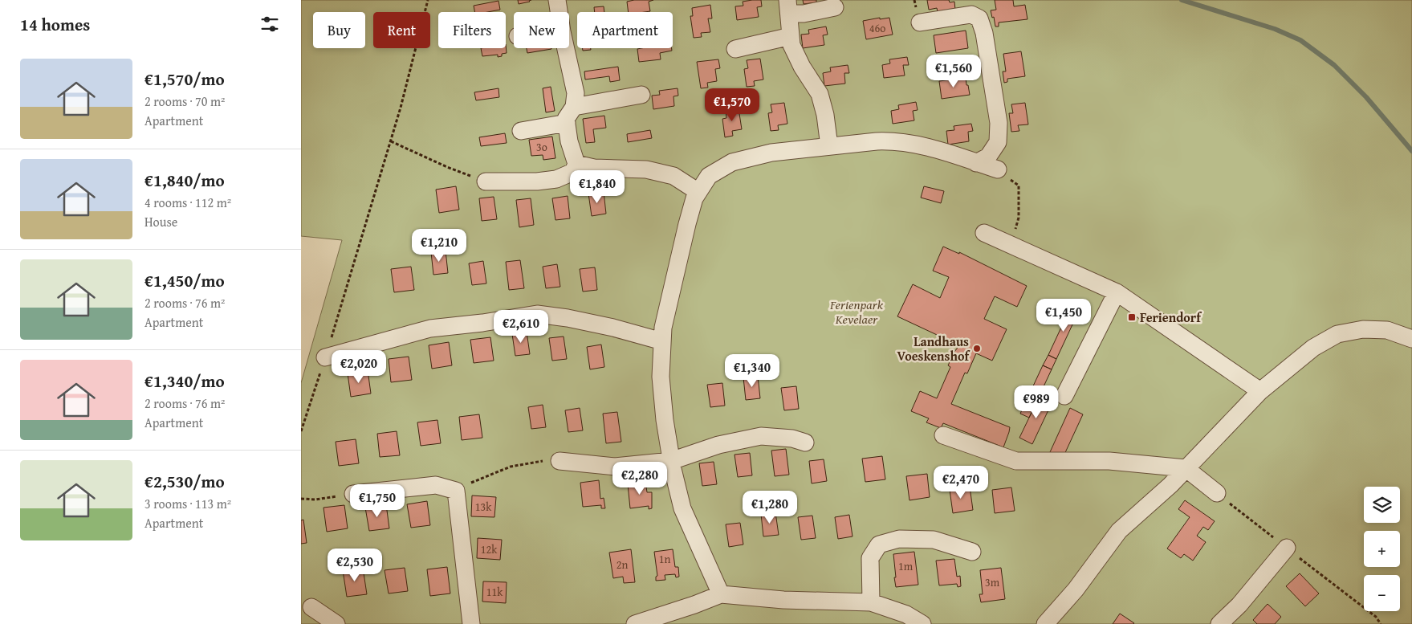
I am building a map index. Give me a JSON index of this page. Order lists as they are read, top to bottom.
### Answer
{
  "parks": ["Ferienpark Kevelaer"],
  "places": {
    "transit": ["Feriendorf"],
    "other": ["Landhaus Voeskenshof"]
  },
  "house_numbers": [
    "46o",
    "3o",
    "13k",
    "12k",
    "1n",
    "2n",
    "1m",
    "3m",
    "11k"
  ],
  "page": {
    "heading": "14 homes",
    "chip": [
      "Buy",
      "Rent",
      "Filters",
      "New",
      "Apartment"
    ],
    "list": [
      {
        "name": "€1,570/mo",
        "note": "2 rooms · 70 m² · Apartment"
      },
      {
        "name": "€1,840/mo",
        "note": "4 rooms · 112 m² · House"
      },
      {
        "name": "€1,450/mo",
        "note": "2 rooms · 76 m² · Apartment"
      },
      {
        "name": "€1,340/mo",
        "note": "2 rooms · 76 m² · Apartment"
      },
      {
        "name": "€2,530/mo",
        "note": "3 rooms · 113 m² · Apartment"
      }
    ],
    "price": [
      "€1,560",
      "€1,570",
      "€1,840",
      "€1,210",
      "€1,450",
      "€2,610",
      "€2,020",
      "€1,340",
      "€989",
      "€2,280",
      "€2,470",
      "€1,750",
      "€1,280",
      "€2,530"
    ],
    "map_buttons": ["+", "−"]
  }
}
